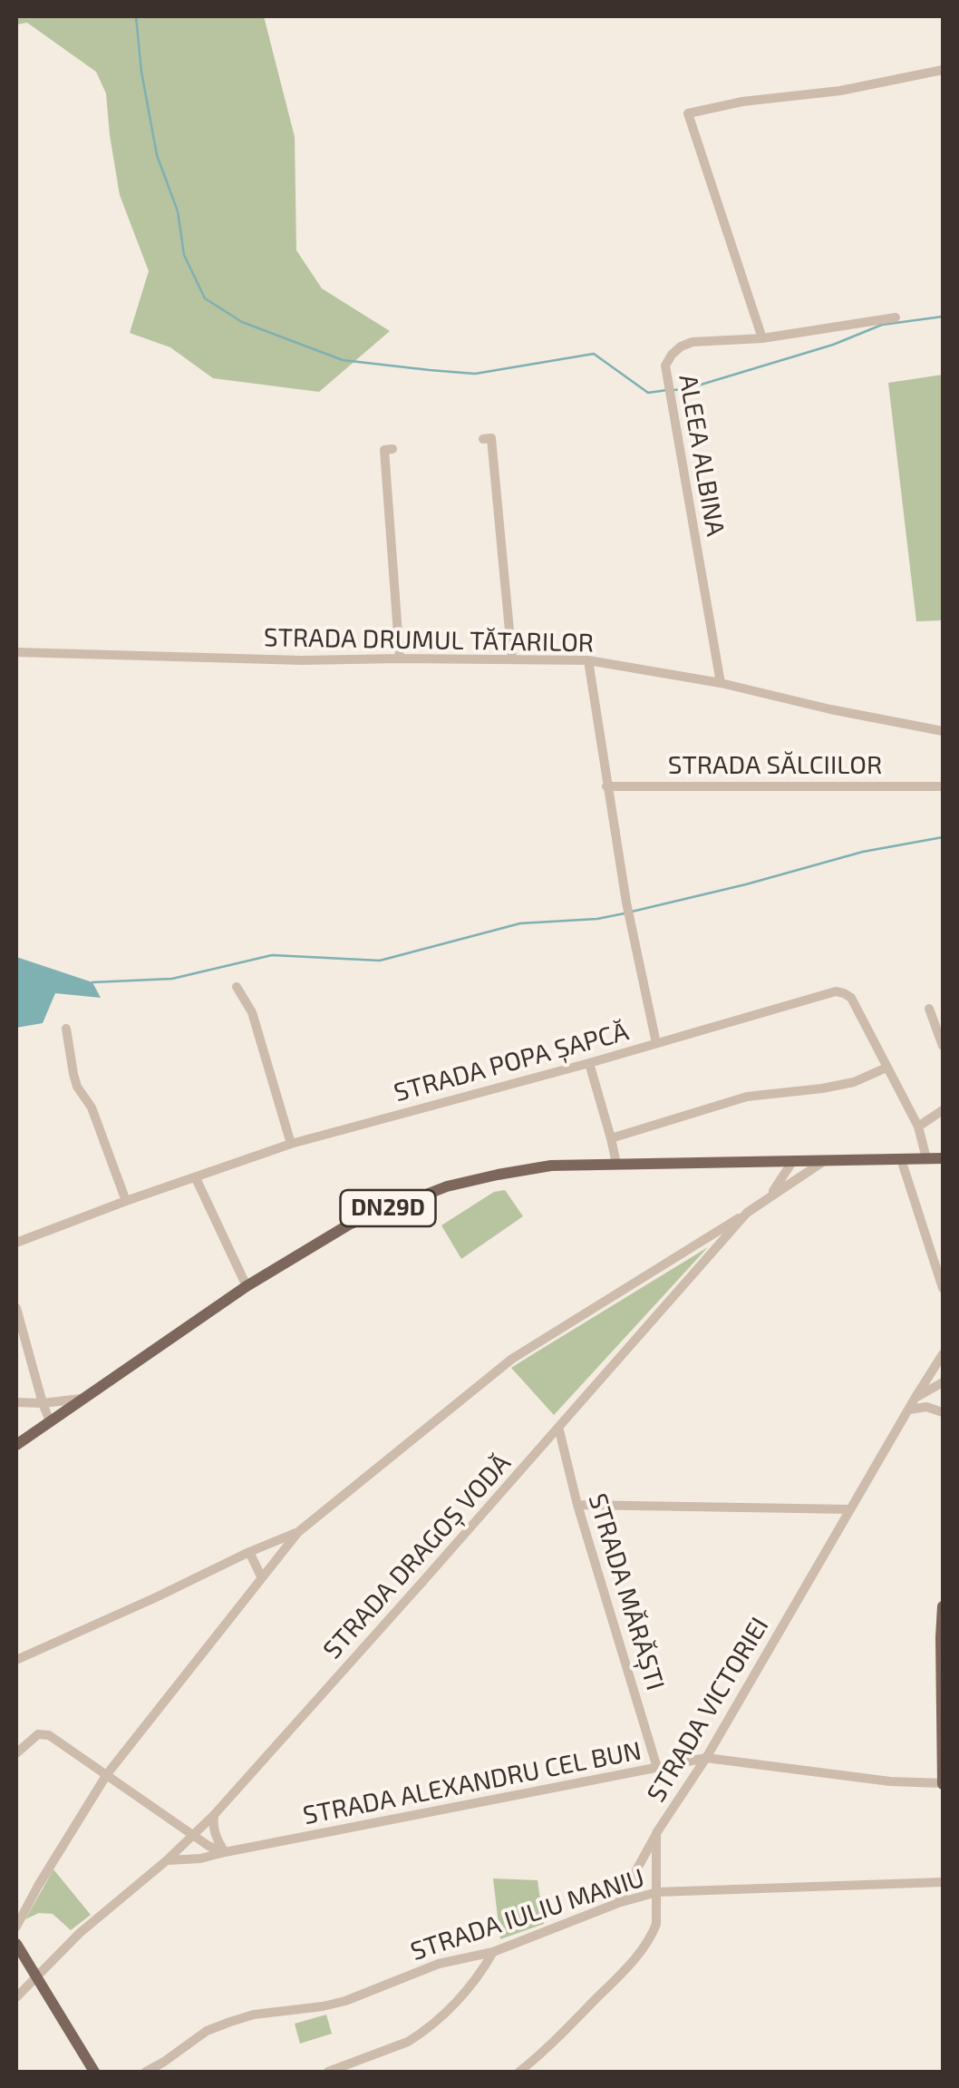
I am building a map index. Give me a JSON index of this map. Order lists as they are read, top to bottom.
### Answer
{
  "streets": {
    "main road": ["DN29D"],
    "street": [
      "ALEEA ALBINA",
      "STRADA DRUMUL TĂTARILOR",
      "STRADA SĂLCIILOR",
      "STRADA POPA ȘAPCĂ",
      "STRADA DRAGOȘ VODĂ",
      "STRADA MĂRĂȘTI",
      "STRADA VICTORIEI",
      "STRADA ALEXANDRU CEL BUN",
      "STRADA IULIU MANIU"
    ]
  },
  "crossings": [
    ["ALEEA ALBINA", "STRADA DRUMUL TĂTARILOR"],
    ["STRADA POPA ȘAPCĂ", "DN29D"],
    ["DN29D", "STRADA DRAGOȘ VODĂ"],
    ["STRADA DRAGOȘ VODĂ", "STRADA MĂRĂȘTI"],
    ["STRADA DRAGOȘ VODĂ", "STRADA ALEXANDRU CEL BUN"],
    ["STRADA MĂRĂȘTI", "STRADA ALEXANDRU CEL BUN"],
    ["STRADA VICTORIEI", "STRADA ALEXANDRU CEL BUN"],
    ["STRADA VICTORIEI", "STRADA IULIU MANIU"]
  ]
}
